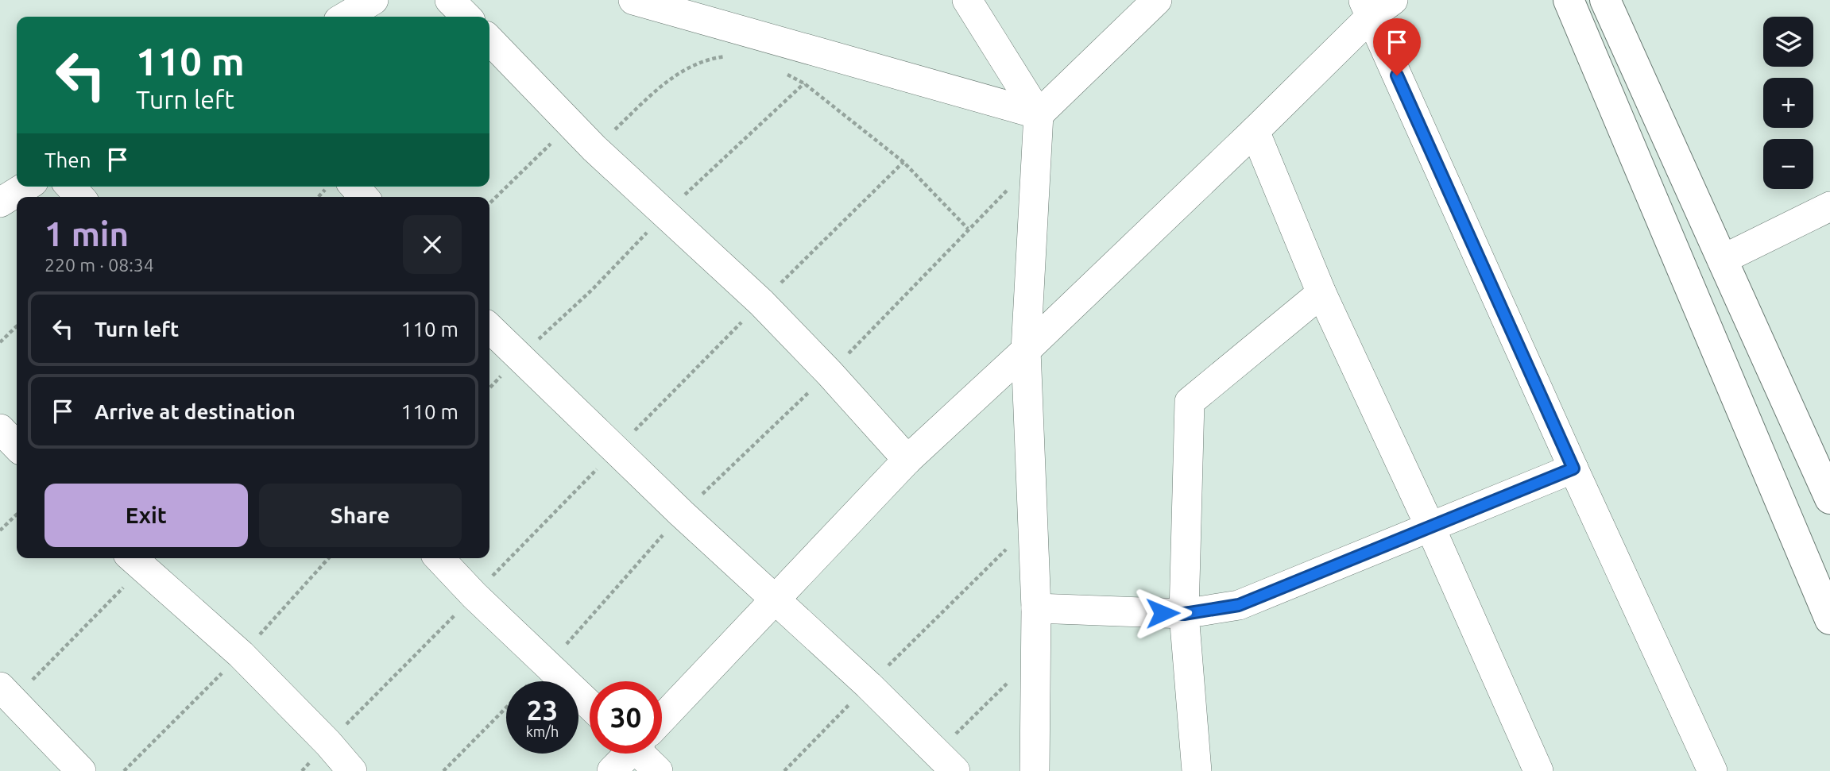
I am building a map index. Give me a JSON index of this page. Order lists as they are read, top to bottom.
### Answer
{
  "page": {
    "map_buttons": ["+", "−"],
    "turn": ["110 m", "Turn left"],
    "then": "Then",
    "heading": ["1 min", "220 m · 08:34"],
    "list": [
      {
        "name": "Turn left",
        "value": "110 m"
      },
      {
        "name": "Arrive at destination",
        "value": "110 m"
      }
    ],
    "buttons": ["Exit", "Share"],
    "speed": "23 km/h",
    "limit": "30"
  }
}
